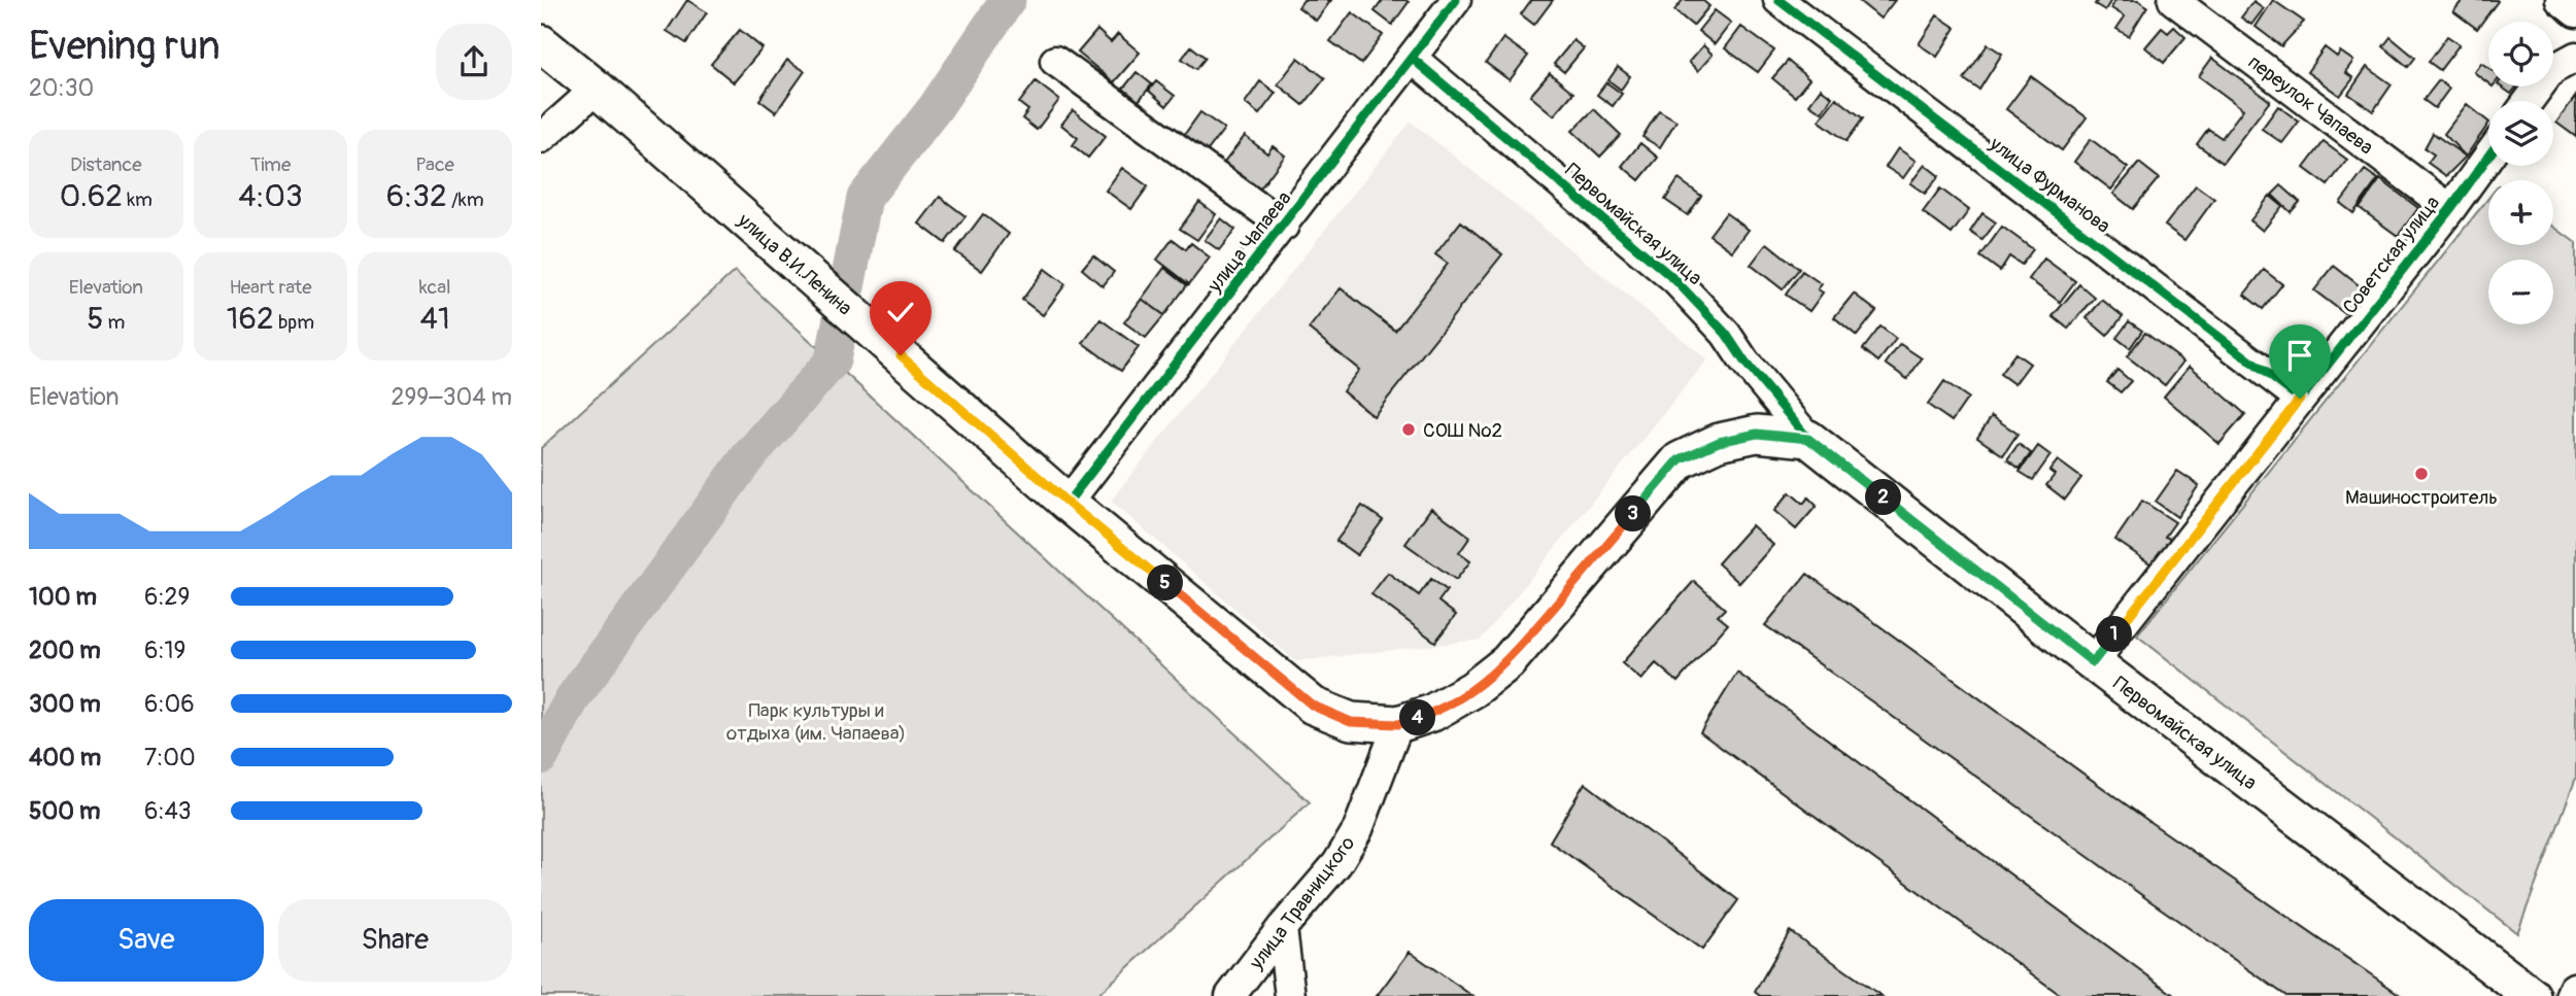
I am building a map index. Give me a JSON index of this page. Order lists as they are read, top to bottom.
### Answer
{
  "streets": {
    "main road": ["Первомайская улица", "улица В.И.Ленина"],
    "street": [
      "переулок Чапаева",
      "улица Фурманова",
      "улица Чапаева",
      "Советская улица",
      "улица Травницкого"
    ]
  },
  "crossings": [
    ["переулок Чапаева", "Советская улица"],
    ["улица Фурманова", "Советская улица"],
    ["Первомайская улица", "улица Чапаева"],
    ["Первомайская улица", "Советская улица"],
    ["улица Чапаева", "улица В.И.Ленина"],
    ["улица В.И.Ленина", "улица Травницкого"]
  ],
  "parks": ["Парк культуры и отдыха (им. Чапаева)"],
  "places": ["СОШ №2", "Машиностроитель"],
  "page": {
    "heading": ["Evening run", "20:30"],
    "map_buttons": ["+", "−"],
    "stats": [
      ["Distance", "0.62 km"],
      ["Time", "4:03"],
      ["Pace", "6:32 /km"],
      ["Elevation", "5 m"],
      ["Heart rate", "162 bpm"],
      ["kcal", "41"]
    ],
    "chart": ["Elevation", "299–304 m"],
    "pins": [
      "2",
      "3",
      "5",
      "1",
      "4"
    ],
    "list": [
      {
        "name": "100 m",
        "note": "6:29"
      },
      {
        "name": "200 m",
        "note": "6:19"
      },
      {
        "name": "300 m",
        "note": "6:06"
      },
      {
        "name": "400 m",
        "note": "7:00"
      },
      {
        "name": "500 m",
        "note": "6:43"
      }
    ],
    "buttons": ["Save", "Share"]
  }
}
